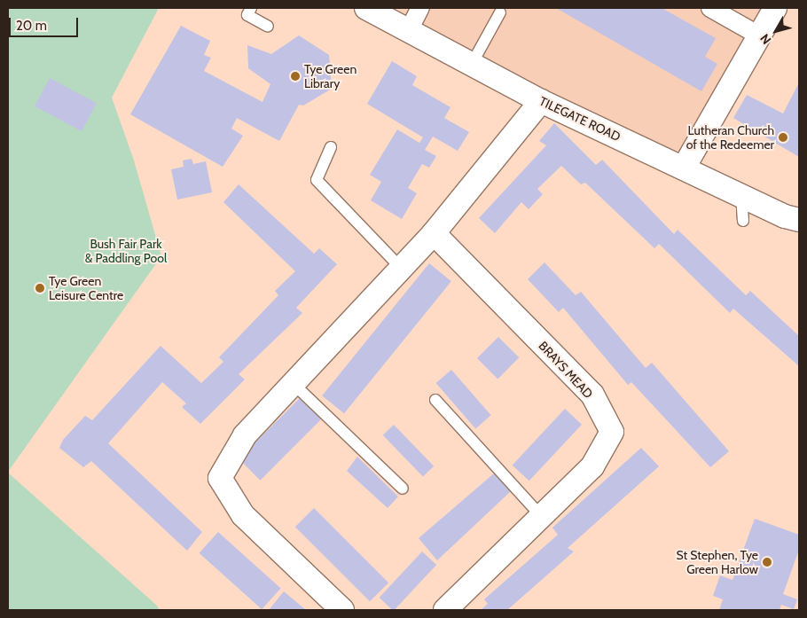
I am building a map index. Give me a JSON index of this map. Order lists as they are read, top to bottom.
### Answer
{
  "streets": {
    "street": ["TILEGATE ROAD", "BRAYS MEAD"]
  },
  "parks": ["Bush Fair Park & Paddling Pool"],
  "places": [
    "Tye Green Library",
    "Lutheran Church of the Redeemer",
    "Tye Green Leisure Centre",
    "St Stephen, Tye Green Harlow"
  ],
  "scale_bar": "20 m",
  "north": "bottom left"
}
